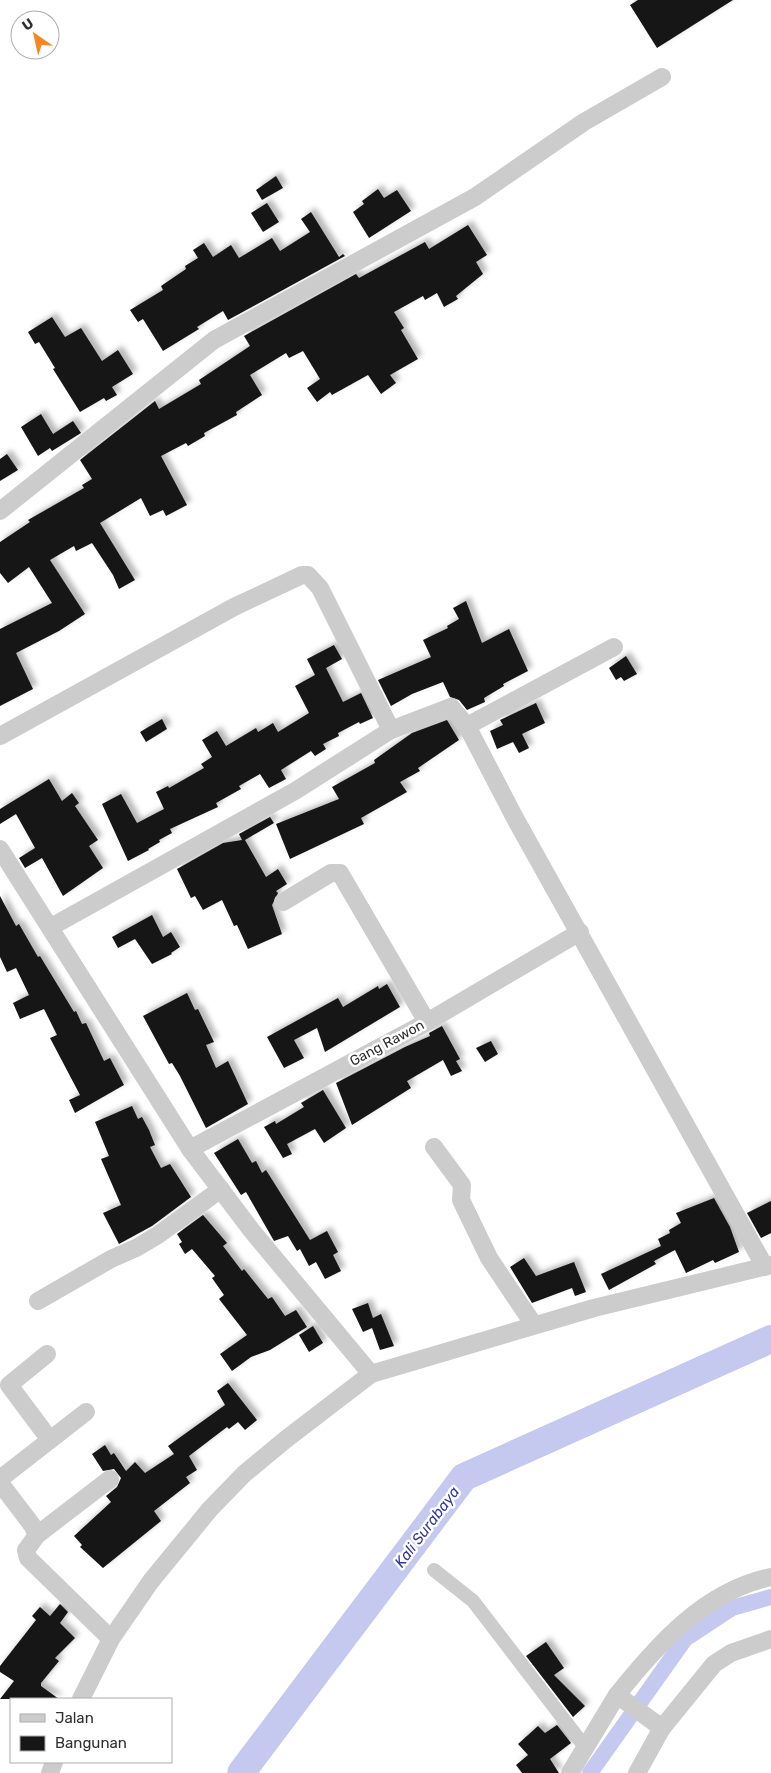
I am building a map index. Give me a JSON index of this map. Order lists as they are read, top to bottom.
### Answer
{
  "streets": {
    "street": ["Gang Rawon"]
  },
  "water": ["Kali Surabaya"],
  "legend": ["Jalan", "Bangunan"],
  "north": "top left"
}
